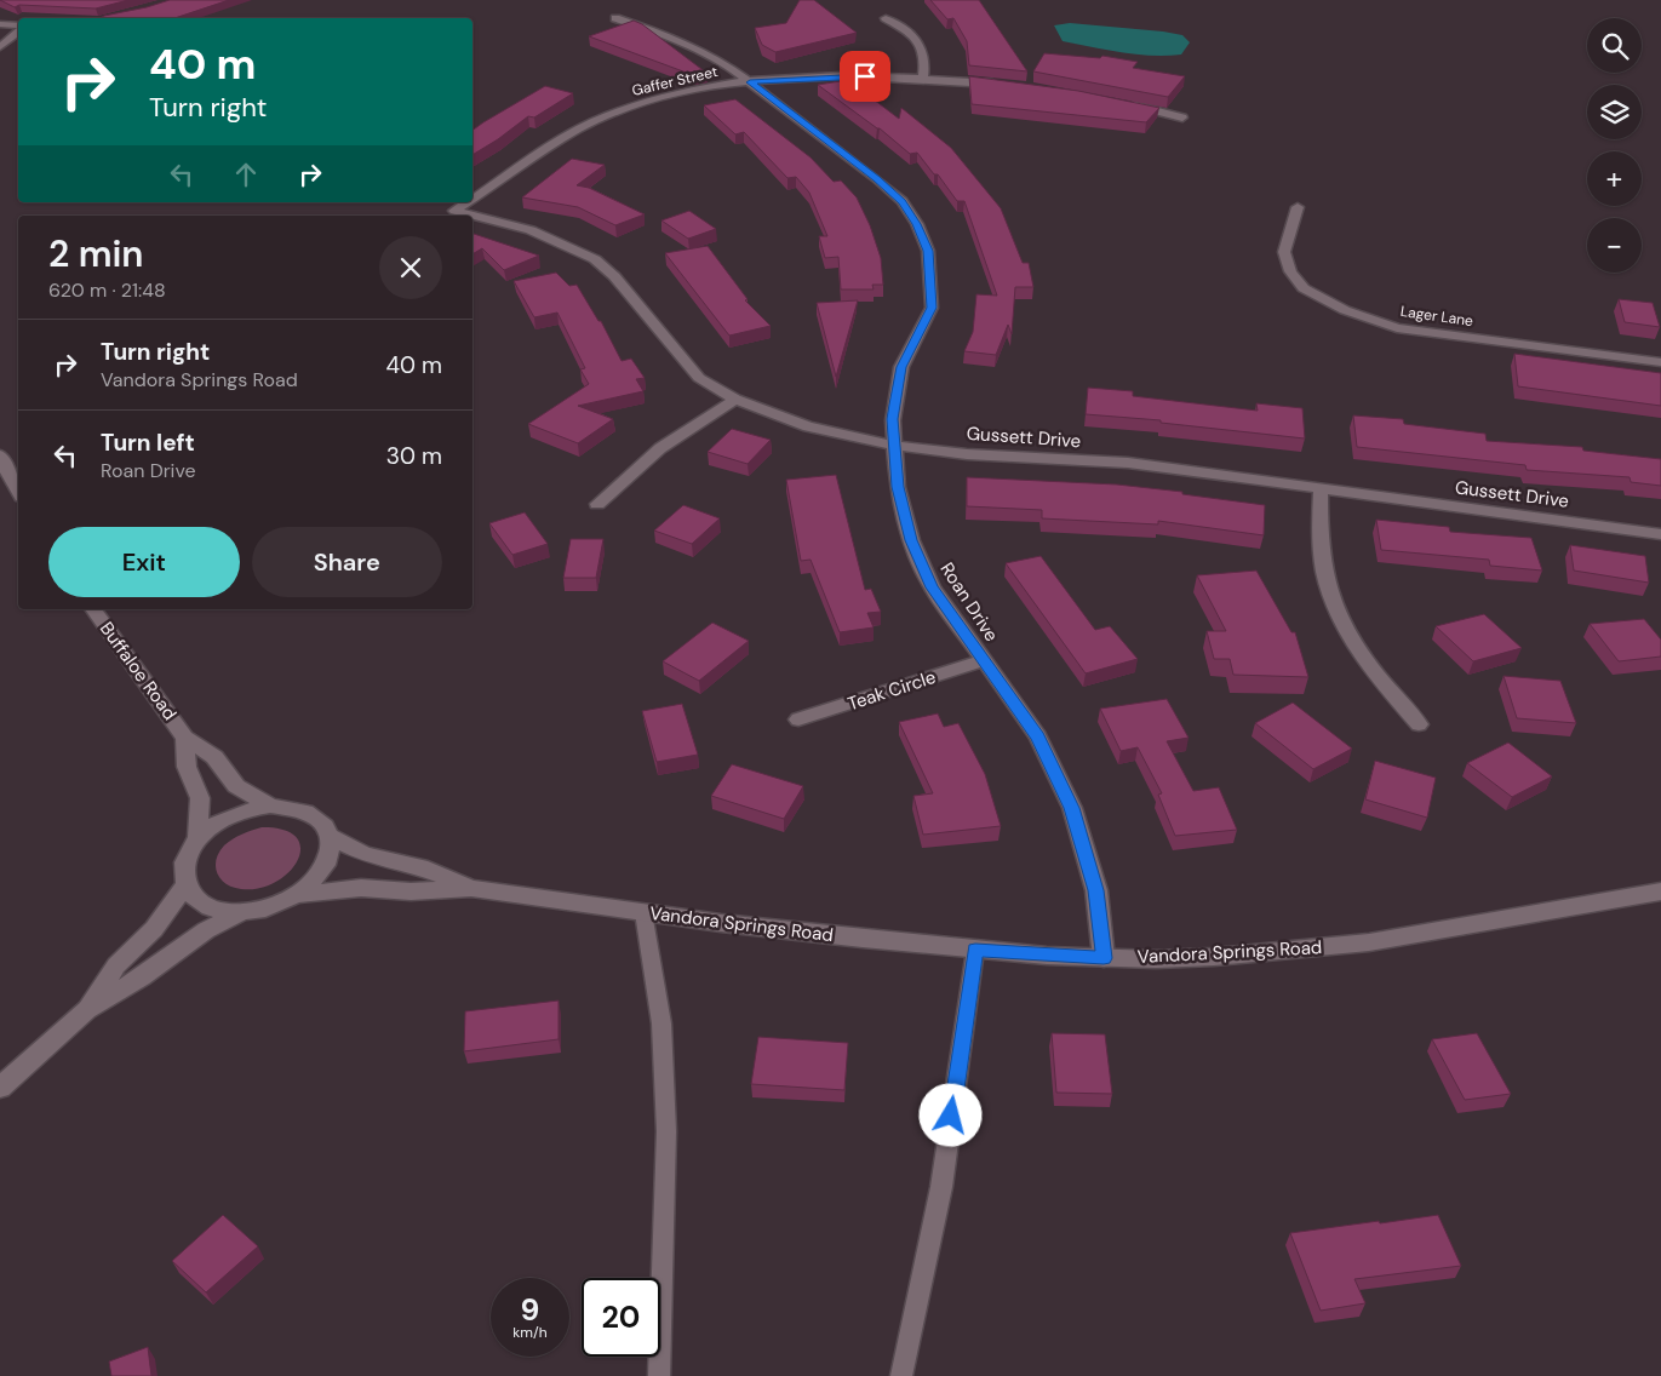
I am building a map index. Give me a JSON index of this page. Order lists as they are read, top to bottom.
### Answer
{
  "streets": {
    "street": [
      "Gaffer Street",
      "Lager Lane",
      "Gussett Drive",
      "Roan Drive",
      "Buffaloe Road",
      "Teak Circle",
      "Vandora Springs Road"
    ]
  },
  "crossings": [
    ["Gaffer Street", "Gussett Drive"],
    ["Gaffer Street", "Roan Drive"],
    ["Gussett Drive", "Roan Drive"],
    ["Roan Drive", "Teak Circle"],
    ["Roan Drive", "Vandora Springs Road"],
    ["Buffaloe Road", "Vandora Springs Road"]
  ],
  "page": {
    "map_buttons": ["+", "−"],
    "turn": ["40 m", "Turn right"],
    "heading": ["2 min", "620 m · 21:48"],
    "list": [
      {
        "name": "Turn right",
        "note": "Vandora Springs Road",
        "value": "40 m"
      },
      {
        "name": "Turn left",
        "note": "Roan Drive",
        "value": "30 m"
      }
    ],
    "buttons": ["Exit", "Share"],
    "speed": "9 km/h",
    "limit": "20"
  }
}
